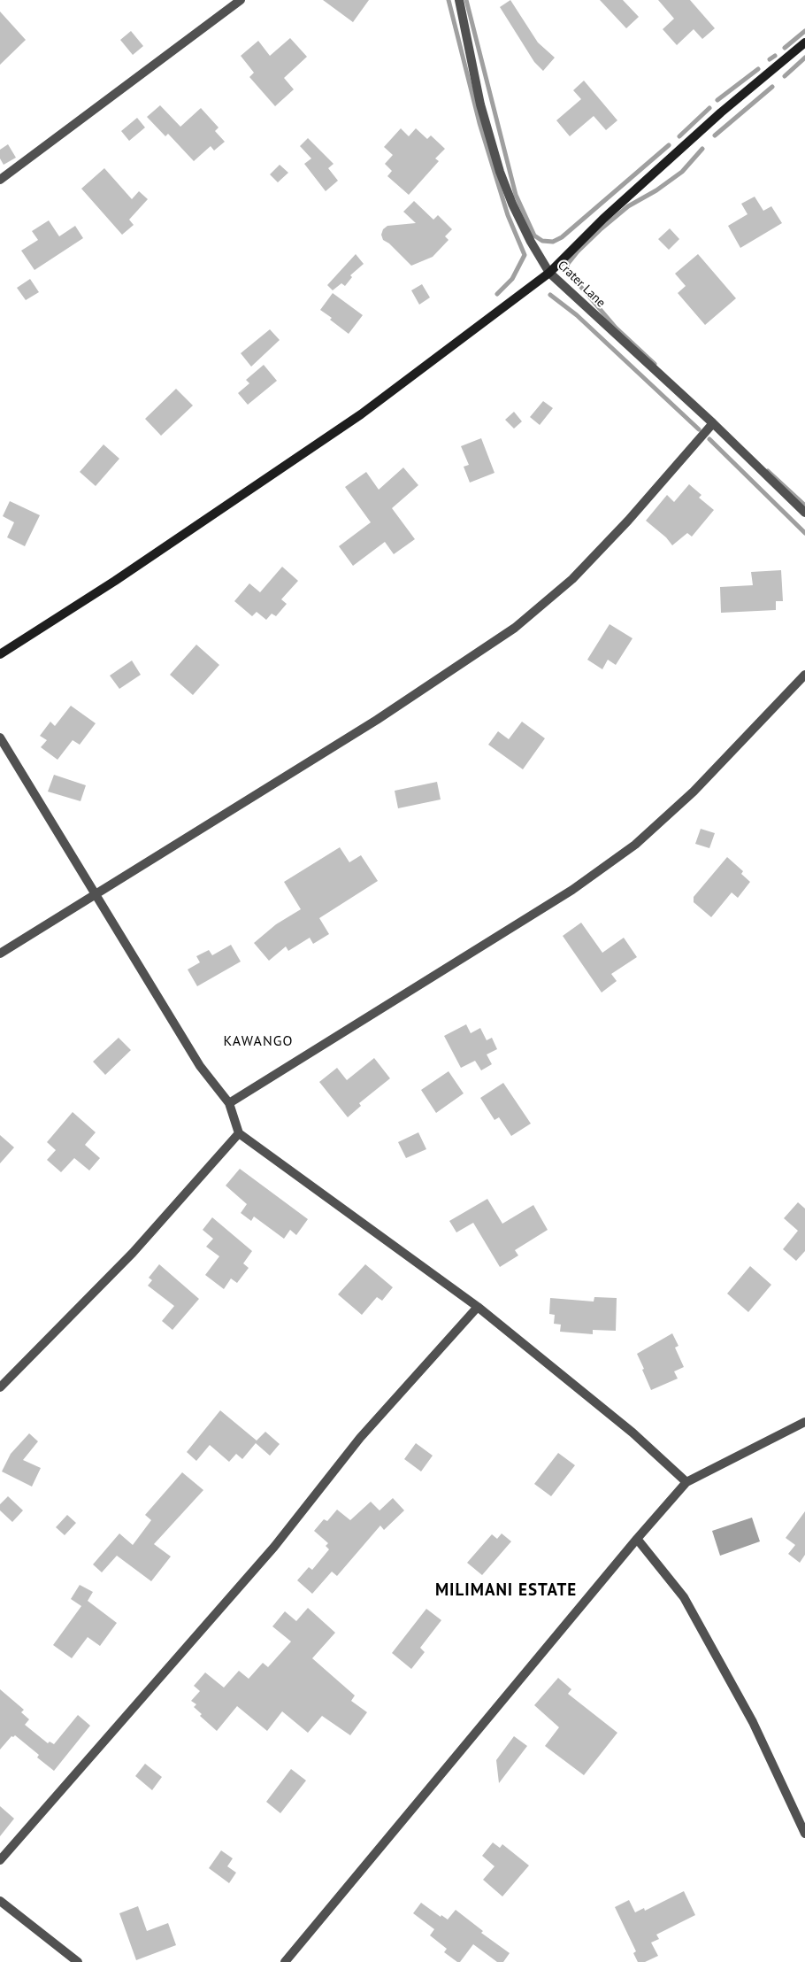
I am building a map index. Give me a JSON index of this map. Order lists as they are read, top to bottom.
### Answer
{
  "streets": {
    "street": ["Crater Lane"]
  },
  "districts": ["KAWANGO", "MILIMANI ESTATE"]
}
